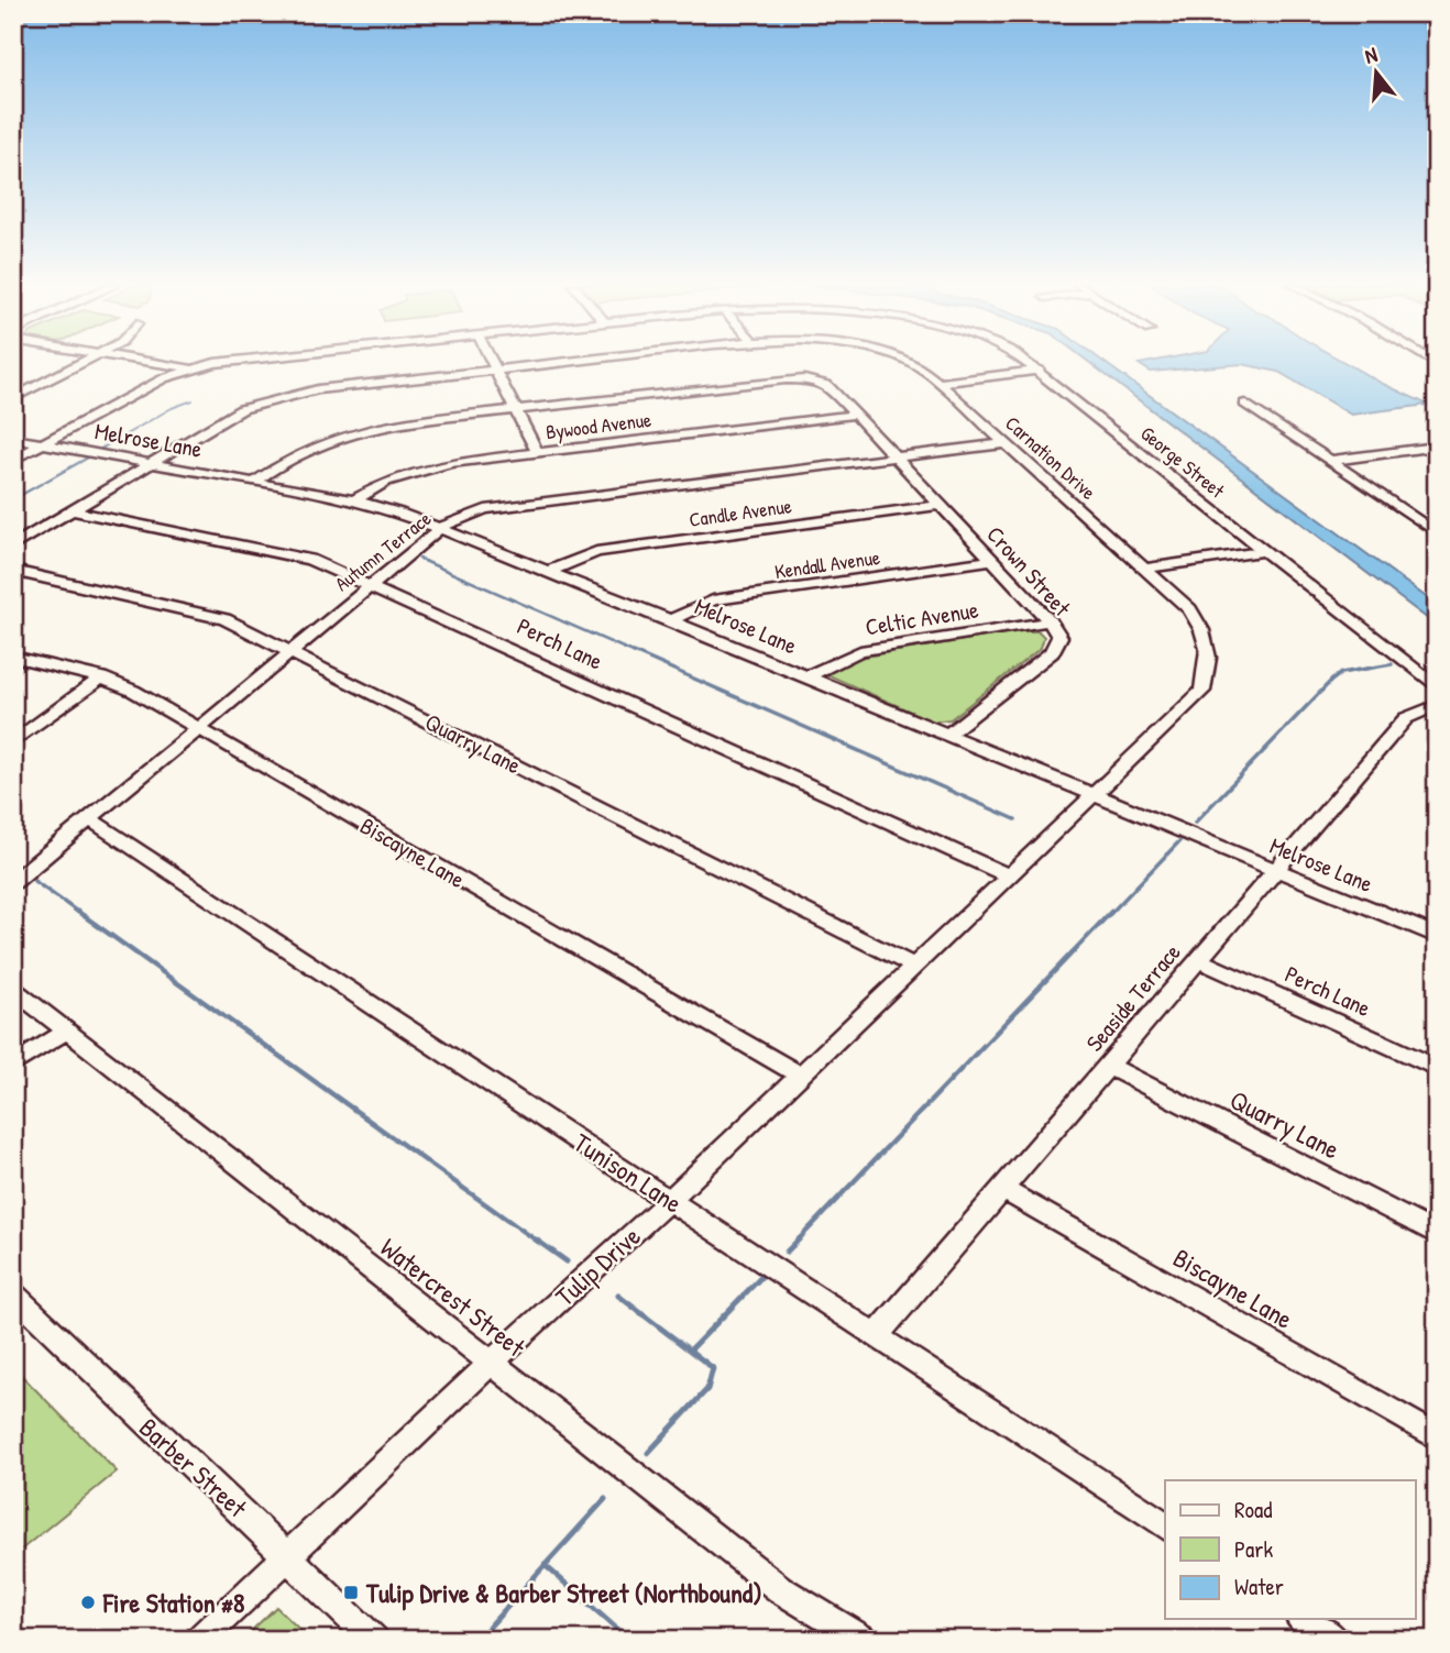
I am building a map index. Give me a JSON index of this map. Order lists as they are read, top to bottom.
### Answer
{
  "streets": {
    "street": [
      "Bywood Avenue",
      "Melrose Lane",
      "Carnation Drive",
      "George Street",
      "Candle Avenue",
      "Autumn Terrace",
      "Kendall Avenue",
      "Crown Street",
      "Celtic Avenue",
      "Perch Lane",
      "Quarry Lane",
      "Biscayne Lane",
      "Seaside Terrace",
      "Tunison Lane",
      "Tulip Drive",
      "Watercrest Street",
      "Barber Street"
    ]
  },
  "crossings": [
    ["Bywood Avenue", "Melrose Lane"],
    ["Bywood Avenue", "Crown Street"],
    ["Melrose Lane", "Carnation Drive"],
    ["Melrose Lane", "Candle Avenue"],
    ["Melrose Lane", "Autumn Terrace"],
    ["Melrose Lane", "Kendall Avenue"],
    ["Melrose Lane", "Crown Street"],
    ["Melrose Lane", "Celtic Avenue"],
    ["Melrose Lane", "Seaside Terrace"],
    ["Melrose Lane", "Tulip Drive"],
    ["Carnation Drive", "Autumn Terrace"],
    ["Carnation Drive", "Perch Lane"],
    ["Carnation Drive", "Tulip Drive"],
    ["Candle Avenue", "Crown Street"],
    ["Autumn Terrace", "Crown Street"],
    ["Autumn Terrace", "Perch Lane"],
    ["Autumn Terrace", "Quarry Lane"],
    ["Autumn Terrace", "Biscayne Lane"],
    ["Autumn Terrace", "Tunison Lane"],
    ["Kendall Avenue", "Crown Street"],
    ["Crown Street", "Celtic Avenue"],
    ["Perch Lane", "Seaside Terrace"],
    ["Perch Lane", "Tulip Drive"],
    ["Quarry Lane", "Seaside Terrace"],
    ["Quarry Lane", "Tulip Drive"],
    ["Biscayne Lane", "Seaside Terrace"],
    ["Biscayne Lane", "Tulip Drive"],
    ["Seaside Terrace", "Tunison Lane"],
    ["Tunison Lane", "Tulip Drive"],
    ["Tulip Drive", "Watercrest Street"],
    ["Tulip Drive", "Barber Street"]
  ],
  "places": {
    "transit": ["Tulip Drive & Barber Street (Northbound)"],
    "other": ["Fire Station #8"]
  },
  "legend": ["Road", "Park", "Water"],
  "north": "top"
}
